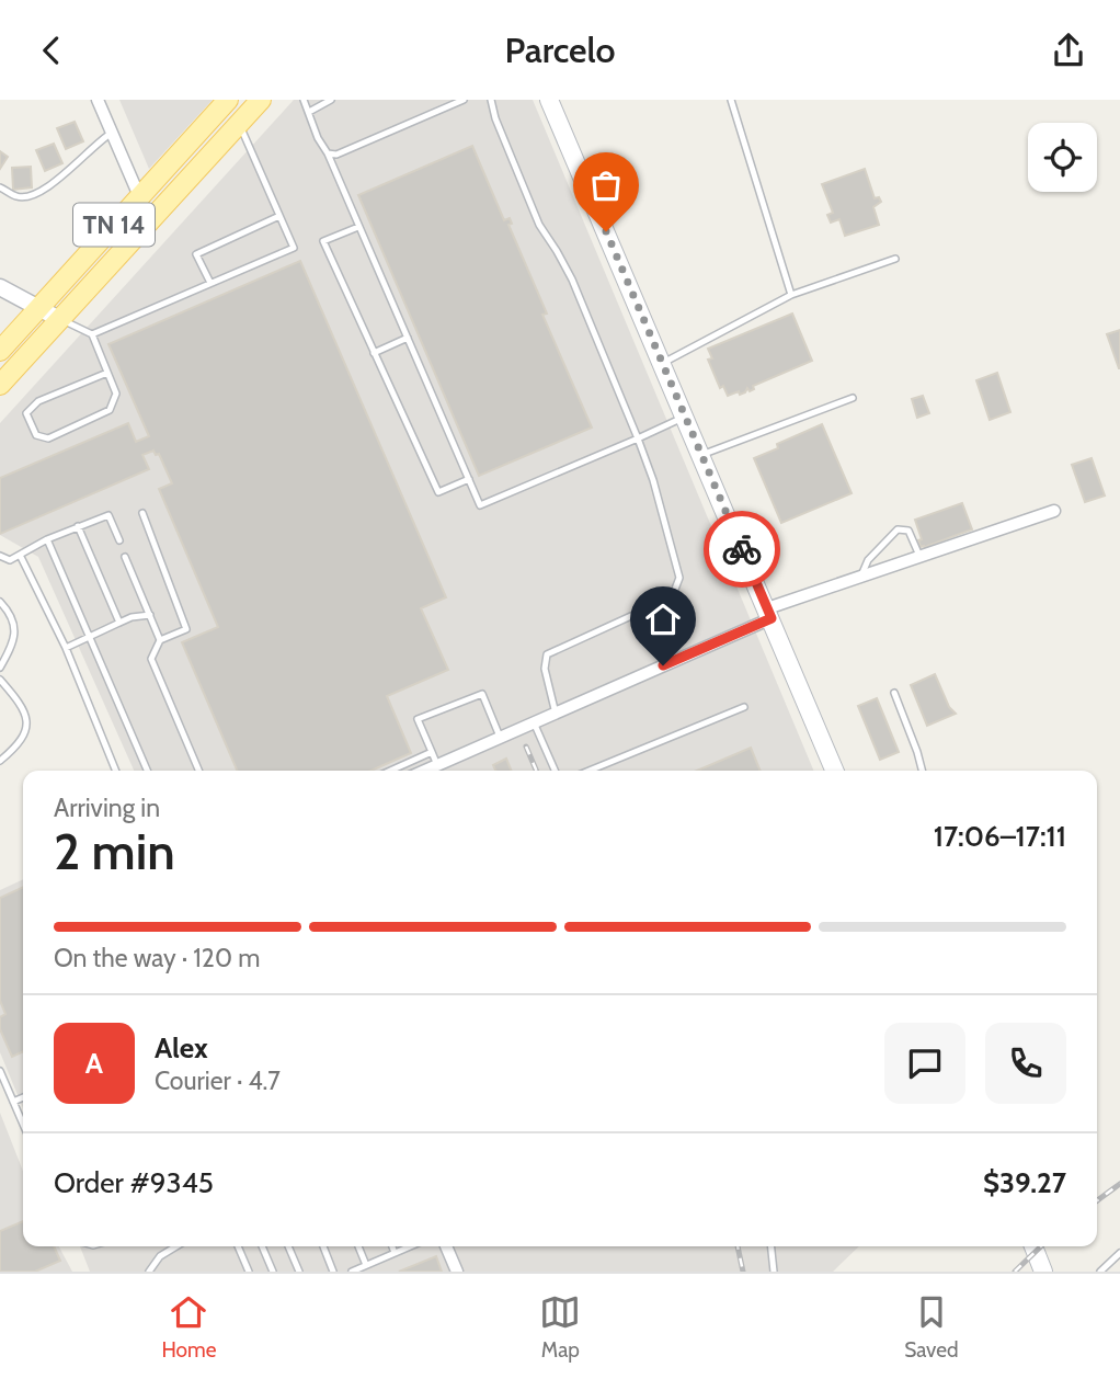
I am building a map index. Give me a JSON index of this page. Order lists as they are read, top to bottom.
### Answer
{
  "streets": {
    "main road": ["TN 14"]
  },
  "page": {
    "header": "Parcelo",
    "heading": ["2 min", "Arriving in", "17:06–17:11"],
    "panel": [
      "Alex",
      "Courier · 4.7",
      "Order #9345",
      "$39.27"
    ],
    "bar": "On the way · 120 m",
    "round": "A",
    "tabs": ["Home", "Map", "Saved"]
  }
}
